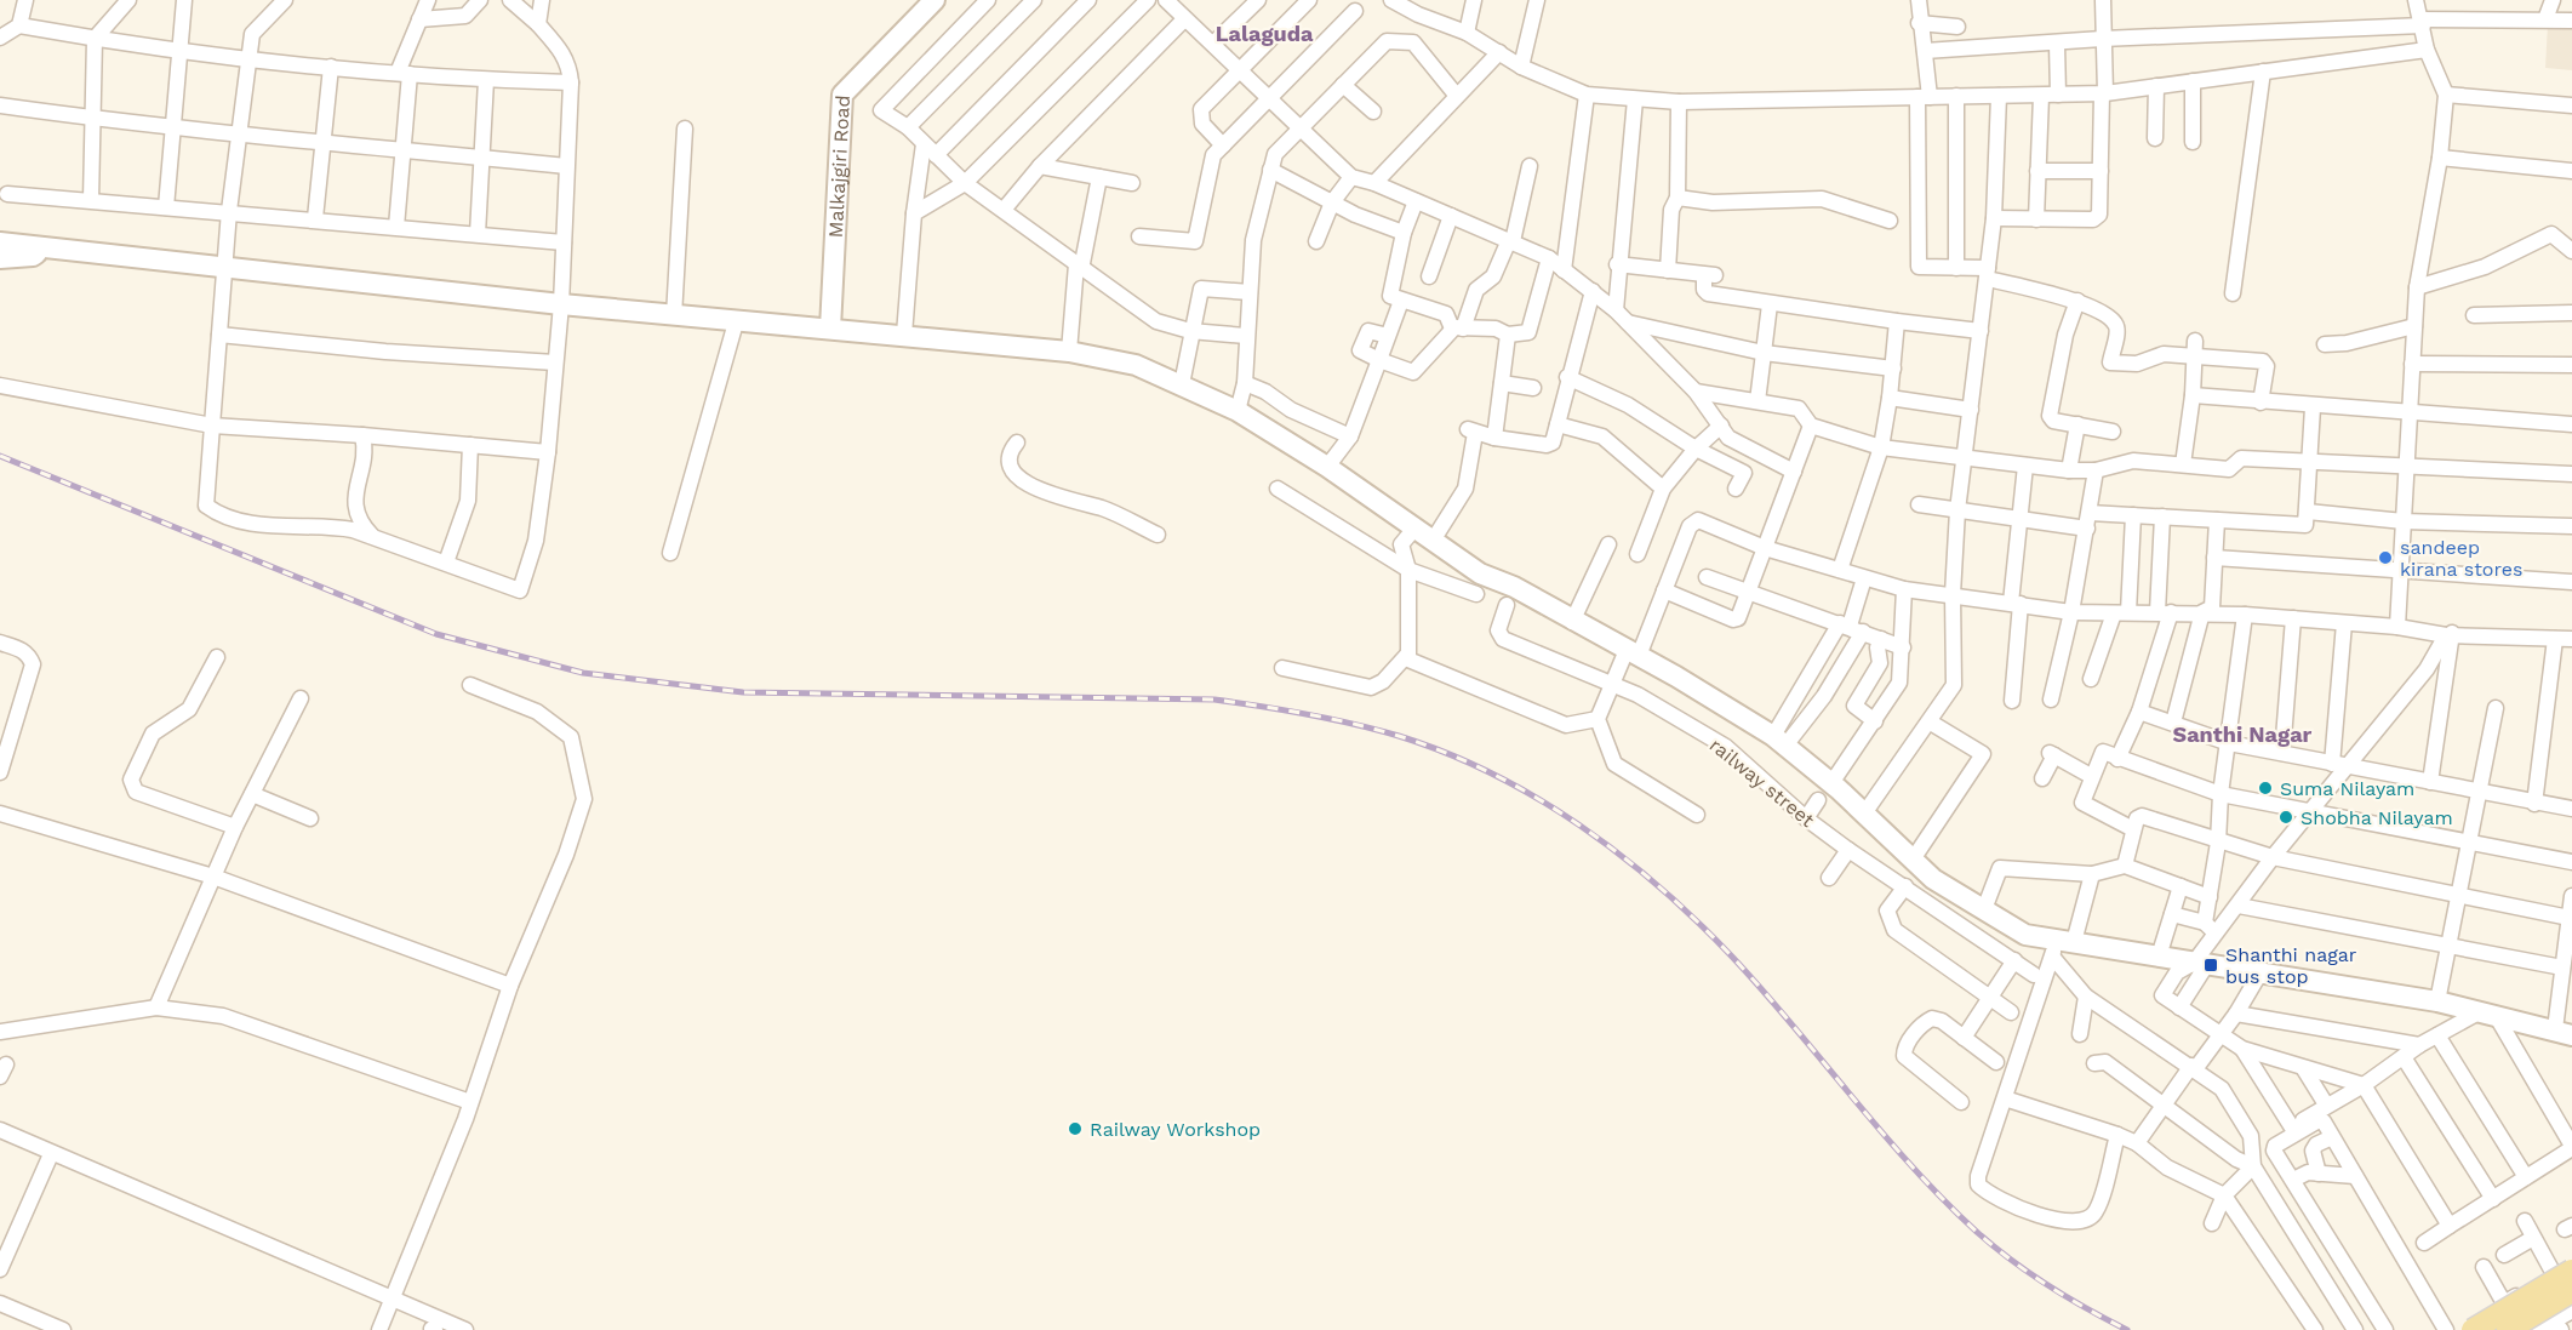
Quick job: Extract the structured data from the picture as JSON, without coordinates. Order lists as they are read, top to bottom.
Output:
{
  "streets": {
    "main road": ["Malkajgiri Road"],
    "street": ["railway street"]
  },
  "districts": ["Lalaguda", "Santhi Nagar"],
  "places": {
    "other": [
      "sandeep kirana stores",
      "Suma Nilayam",
      "Shobha Nilayam",
      "Railway Workshop"
    ],
    "transit": ["Shanthi nagar bus stop"]
  }
}
